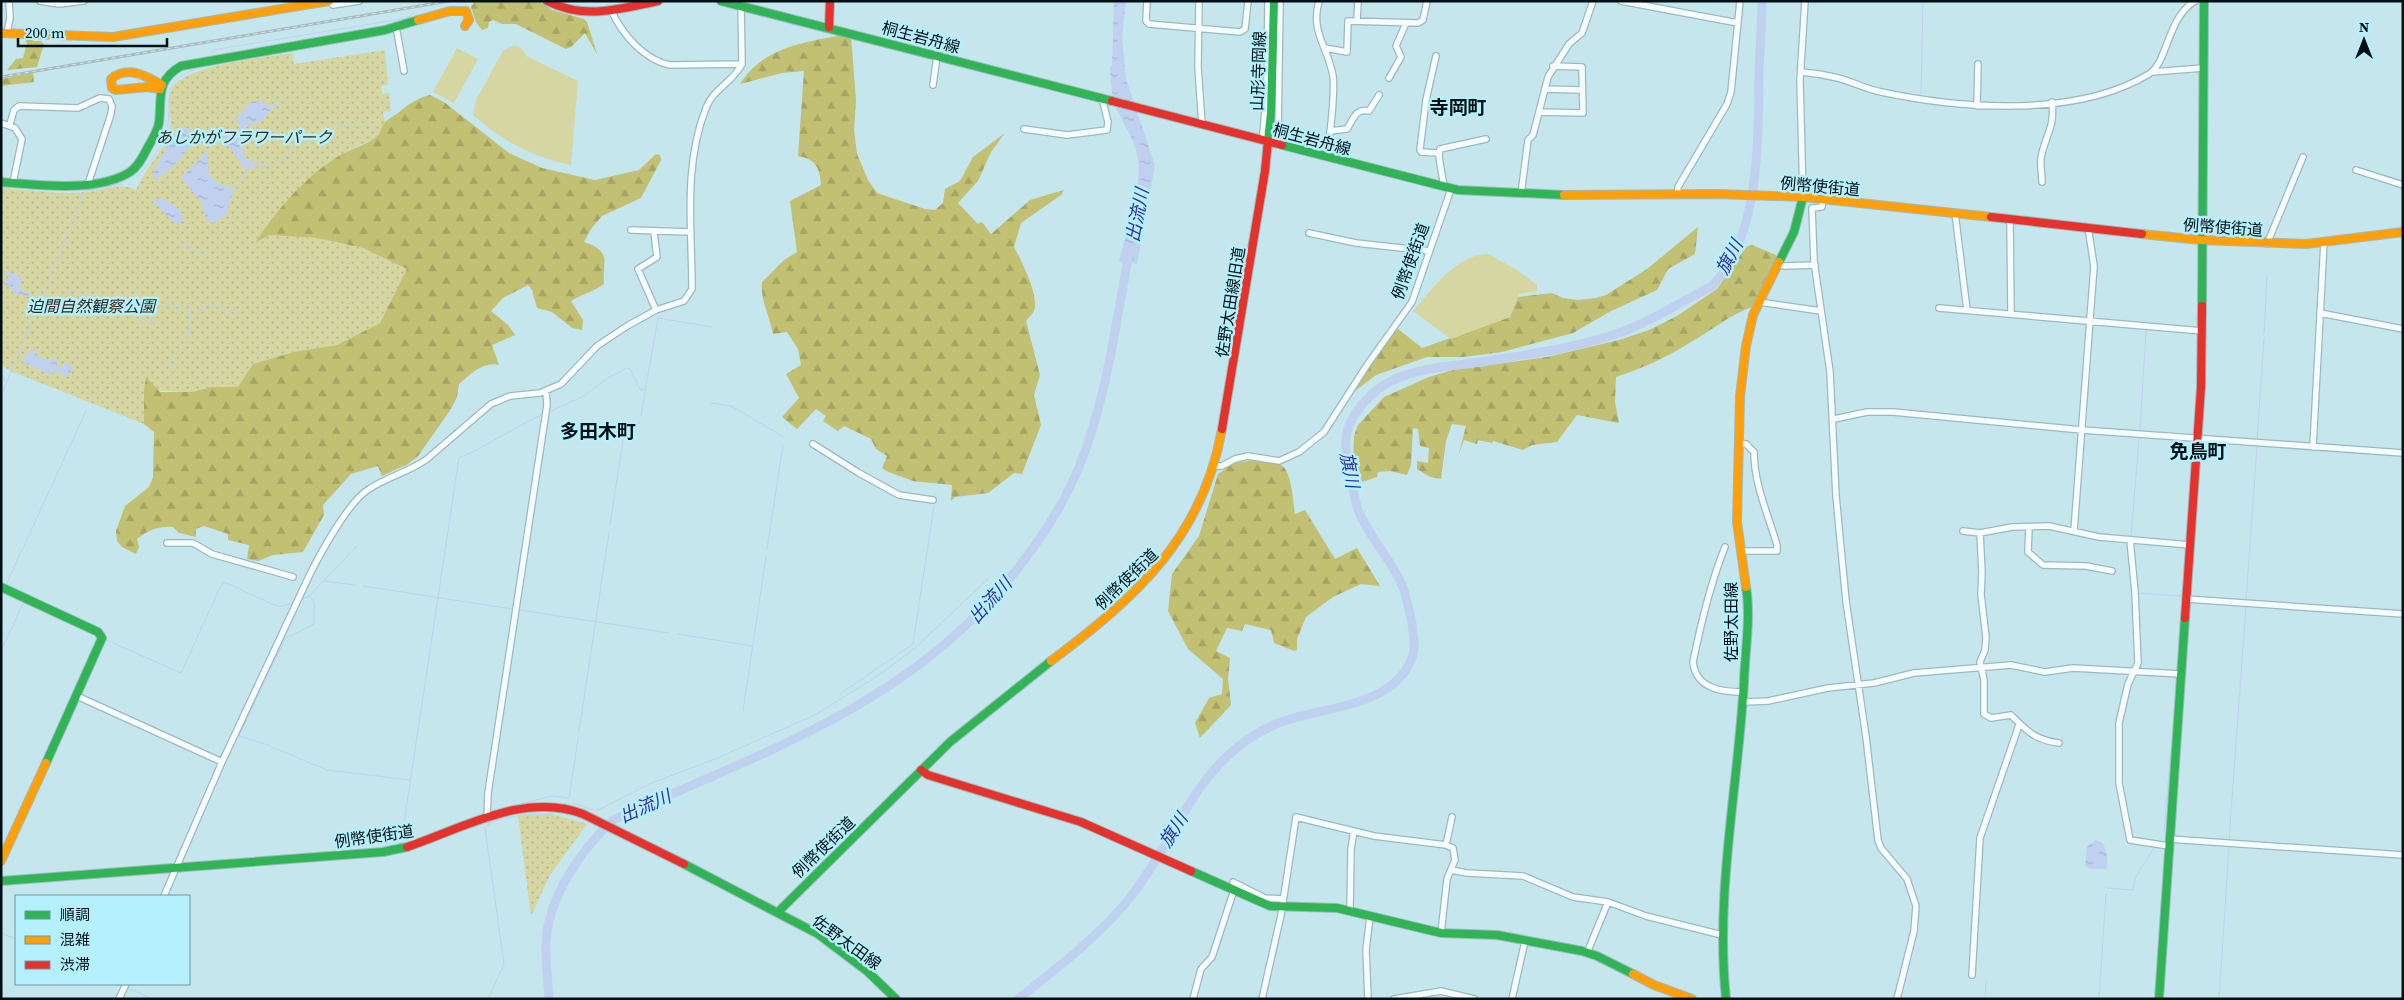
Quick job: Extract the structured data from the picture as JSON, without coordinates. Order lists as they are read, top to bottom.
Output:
{
  "streets": {
    "main road": [
      "桐生岩舟線",
      "山形寺岡線",
      "例幣使街道",
      "佐野太田線旧道",
      "佐野太田線"
    ]
  },
  "crossings": [
    ["桐生岩舟線", "山形寺岡線"],
    ["桐生岩舟線", "例幣使街道"],
    ["桐生岩舟線", "佐野太田線旧道"],
    ["山形寺岡線", "佐野太田線旧道"],
    ["例幣使街道", "佐野太田線旧道"],
    ["例幣使街道", "佐野太田線"]
  ],
  "districts": ["寺岡町", "多田木町", "免鳥町"],
  "water": ["出流川", "旗川"],
  "parks": ["あしかがフラワーパーク", "迫間自然観察公園"],
  "legend": ["順調", "混雑", "渋滞"],
  "scale_bar": "200 m",
  "north": "top"
}
